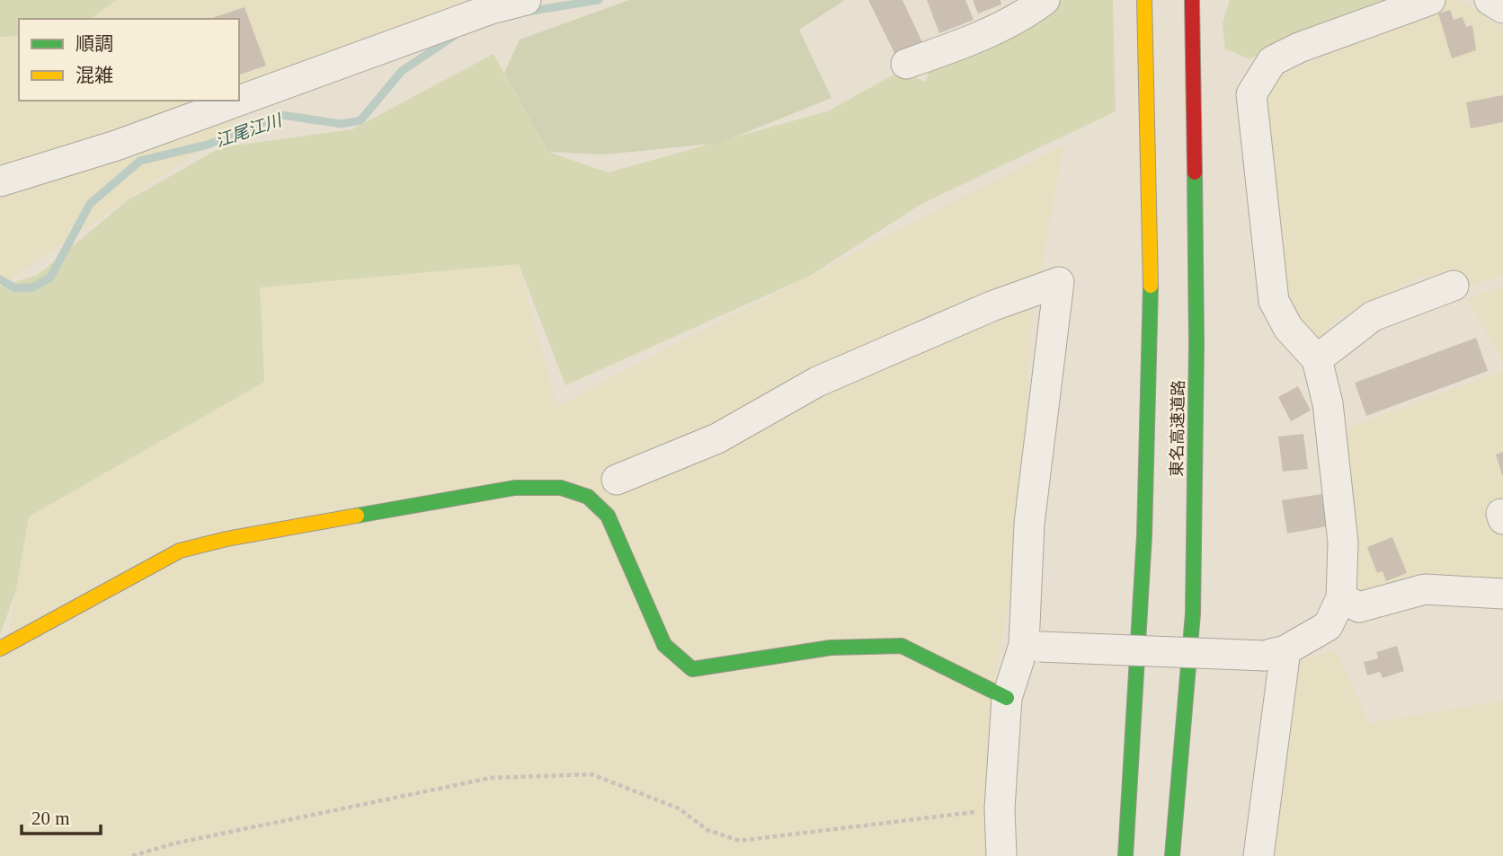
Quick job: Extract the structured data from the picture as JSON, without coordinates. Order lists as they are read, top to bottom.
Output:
{
  "streets": {
    "main road": ["東名高速道路"]
  },
  "water": ["江尾江川"],
  "legend": ["順調", "混雑"],
  "scale_bar": "20 m"
}
